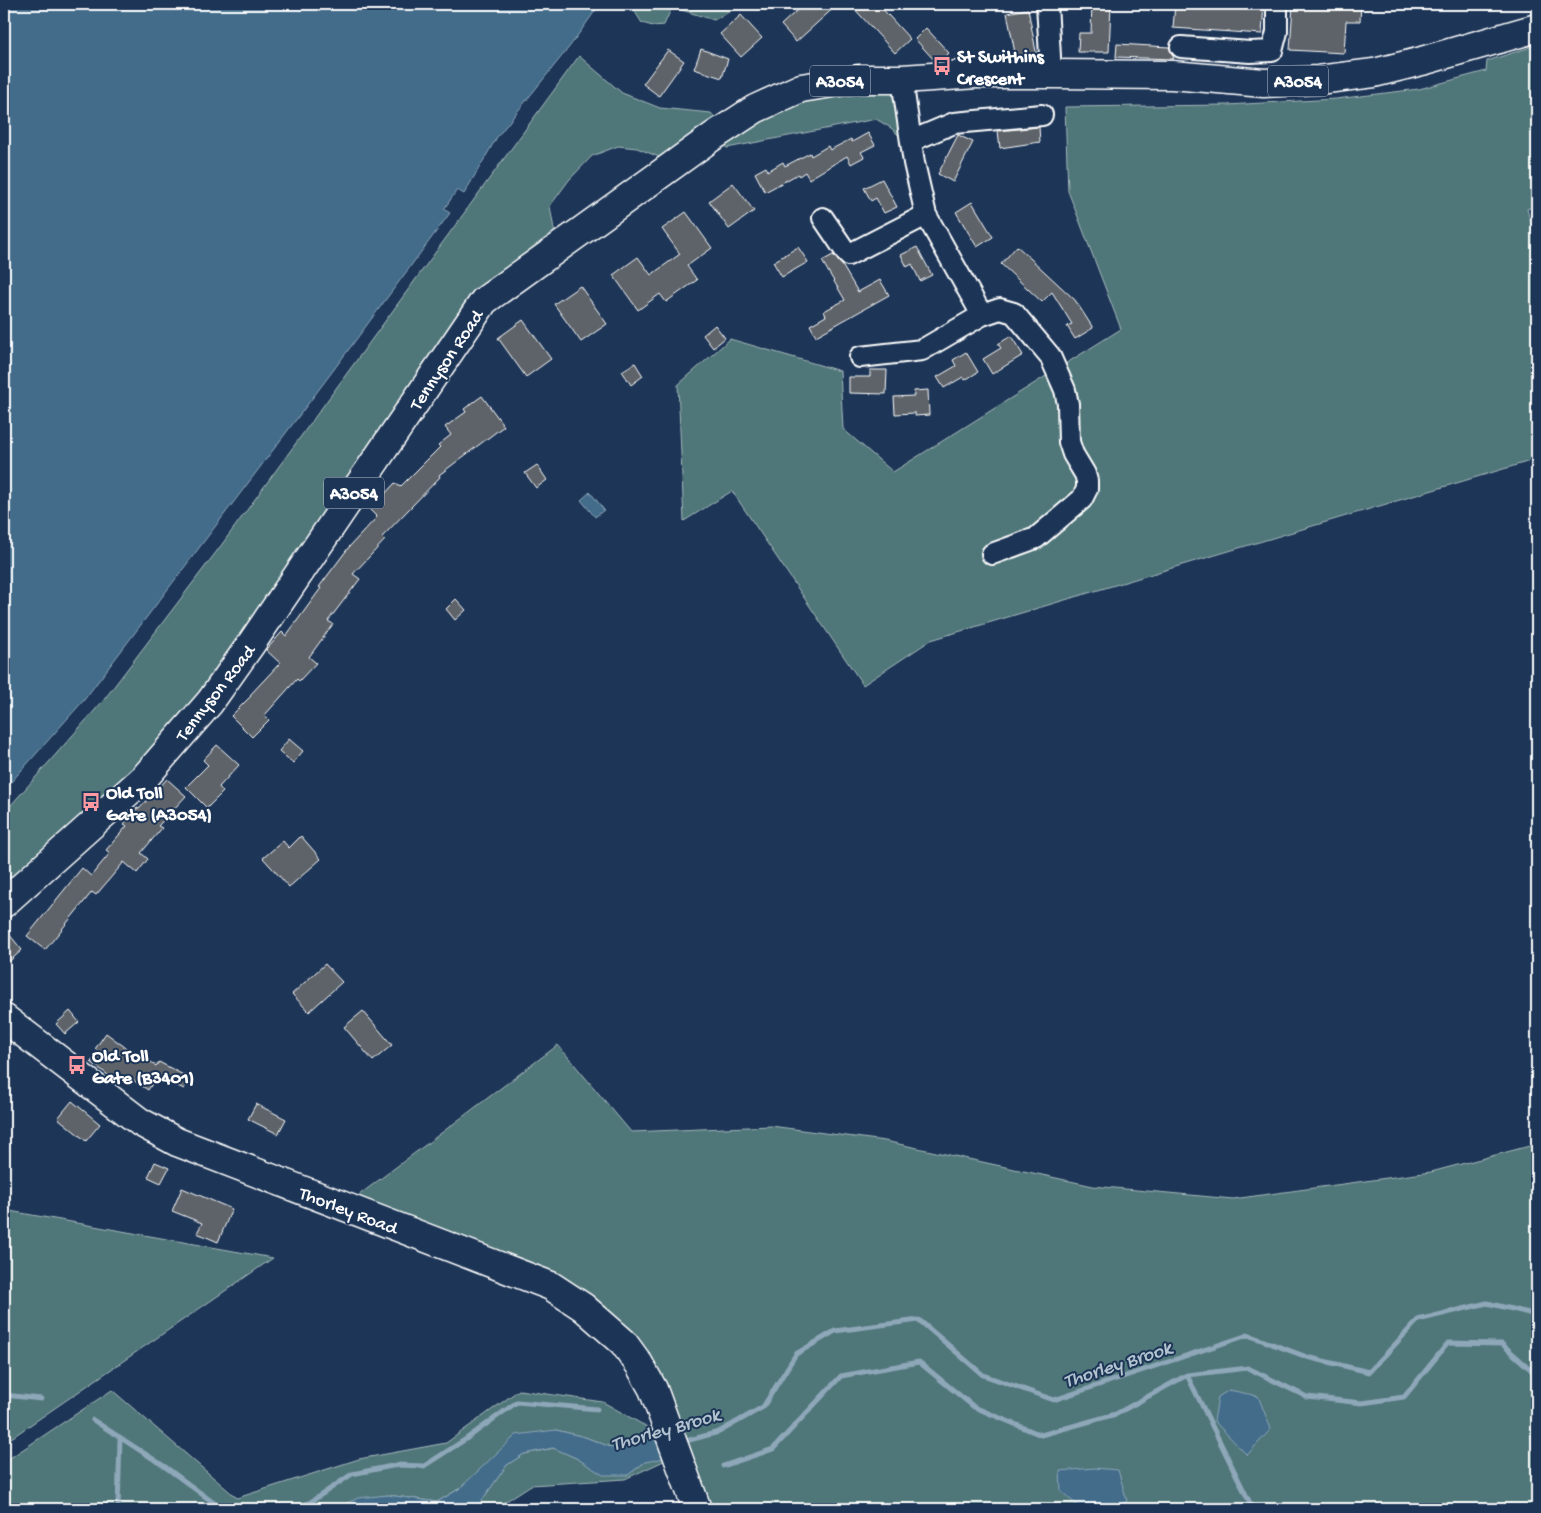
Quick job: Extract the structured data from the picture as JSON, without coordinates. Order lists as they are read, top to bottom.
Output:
{
  "streets": {
    "main road": ["A3054", "Tennyson Road", "Thorley Road"]
  },
  "crossings": [
    ["A3054", "Tennyson Road"]
  ],
  "water": ["Thorley Brook"],
  "places": {
    "bus stop": ["St Swithins Crescent", "Old Toll Gate (A3054)", "Old Toll Gate (B3401)"]
  }
}
